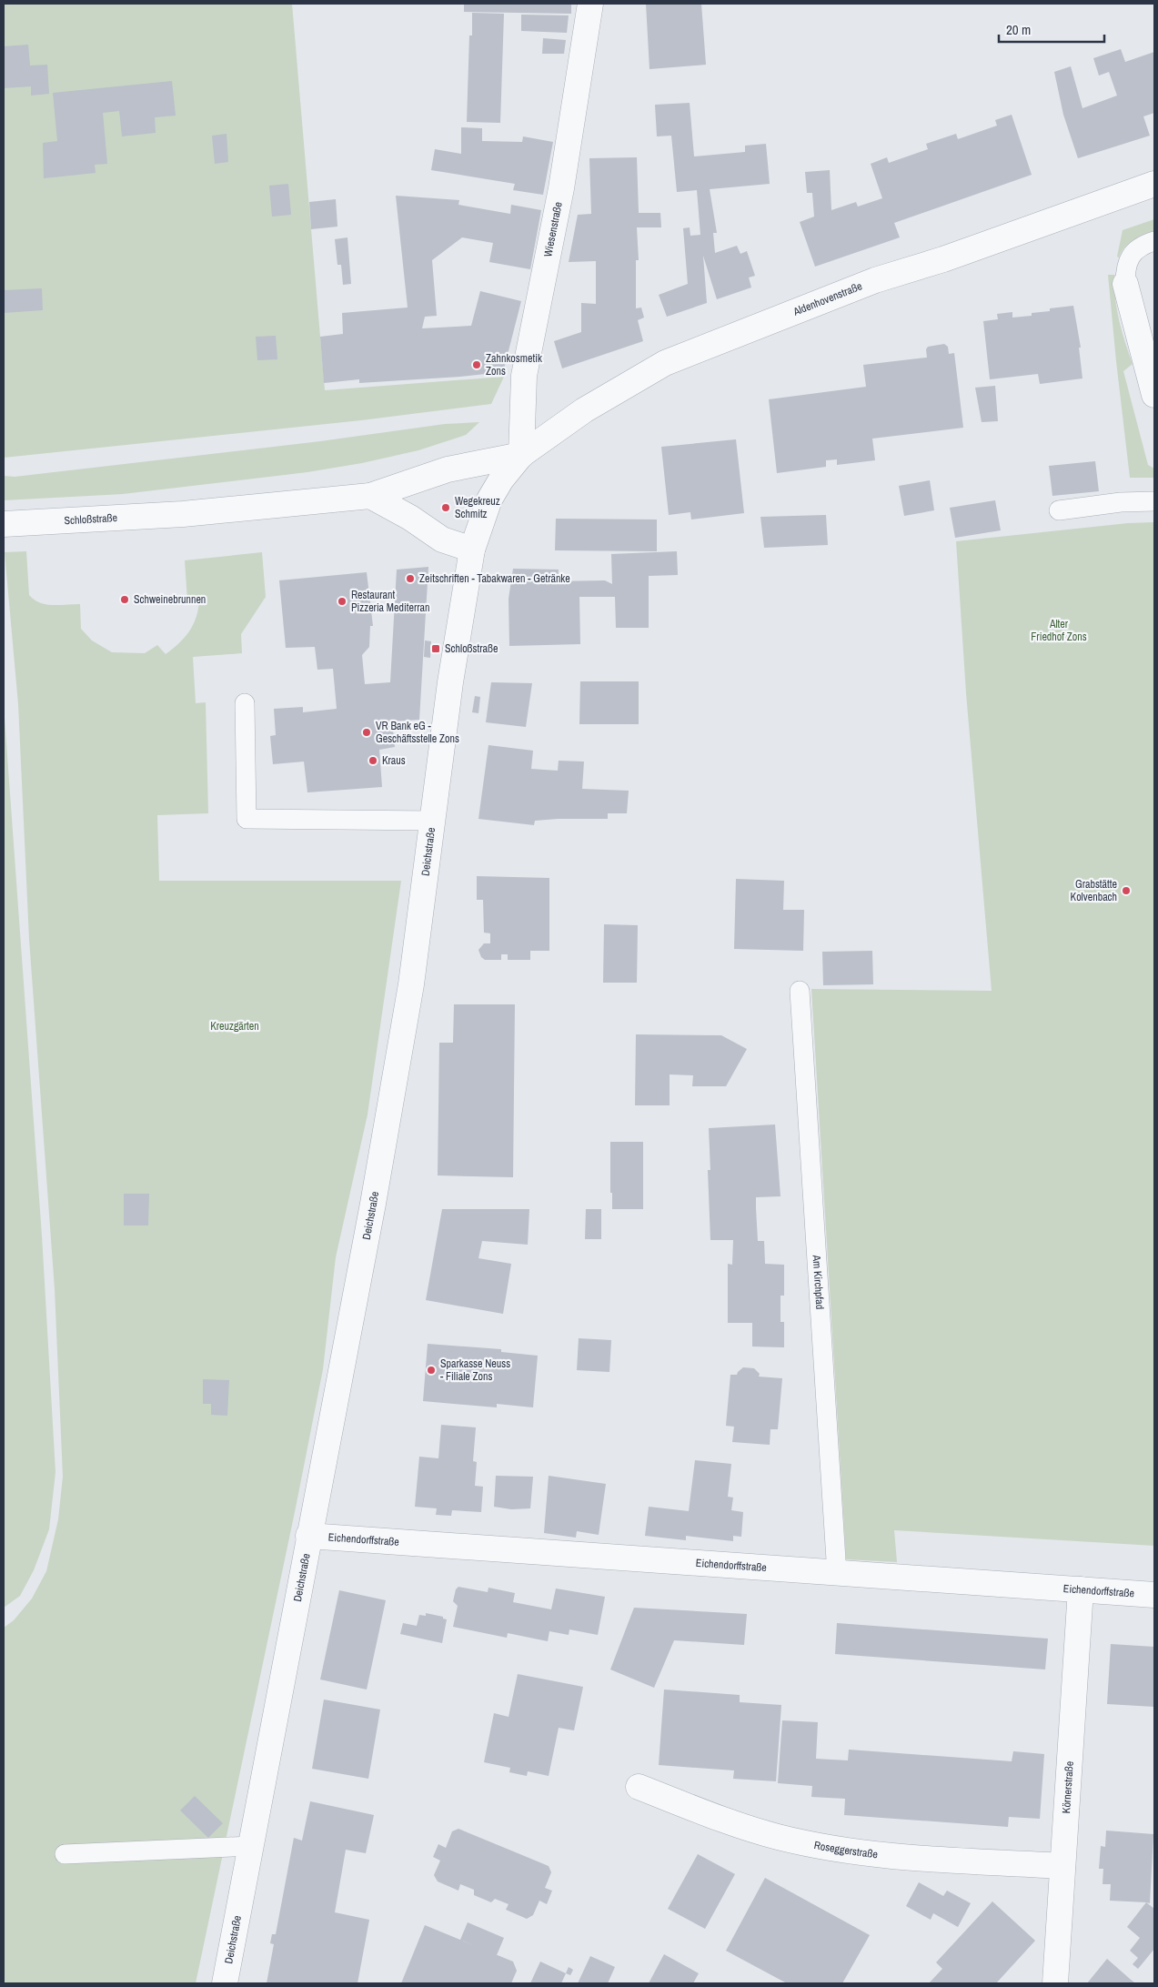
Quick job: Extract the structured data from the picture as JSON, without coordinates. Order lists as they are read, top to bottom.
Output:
{
  "streets": {
    "street": [
      "Wiesenstraße",
      "Aldenhovenstraße",
      "Schloßstraße",
      "Deichstraße",
      "Eichendorffstraße",
      "Körnerstraße",
      "Roseggerstraße"
    ],
    "lane": ["Am Kirchpfad"]
  },
  "crossings": [
    ["Wiesenstraße", "Aldenhovenstraße"],
    ["Wiesenstraße", "Schloßstraße"],
    ["Wiesenstraße", "Deichstraße"],
    ["Aldenhovenstraße", "Schloßstraße"],
    ["Aldenhovenstraße", "Deichstraße"],
    ["Schloßstraße", "Deichstraße"],
    ["Deichstraße", "Eichendorffstraße"],
    ["Am Kirchpfad", "Eichendorffstraße"],
    ["Eichendorffstraße", "Körnerstraße"],
    ["Körnerstraße", "Roseggerstraße"]
  ],
  "parks": ["Alter Friedhof Zons", "Kreuzgärten"],
  "places": {
    "other": [
      "Zahnkosmetik Zons",
      "Wegekreuz Schmitz",
      "Zeitschriften - Tabakwaren - Getränke",
      "Schweinebrunnen",
      "Restaurant Pizzeria Mediterran",
      "VR Bank eG - Geschäftsstelle Zons",
      "Kraus",
      "Grabstätte Kolvenbach",
      "Sparkasse Neuss - Filiale Zons"
    ],
    "transit": ["Schloßstraße"]
  },
  "scale_bar": "20 m"
}
